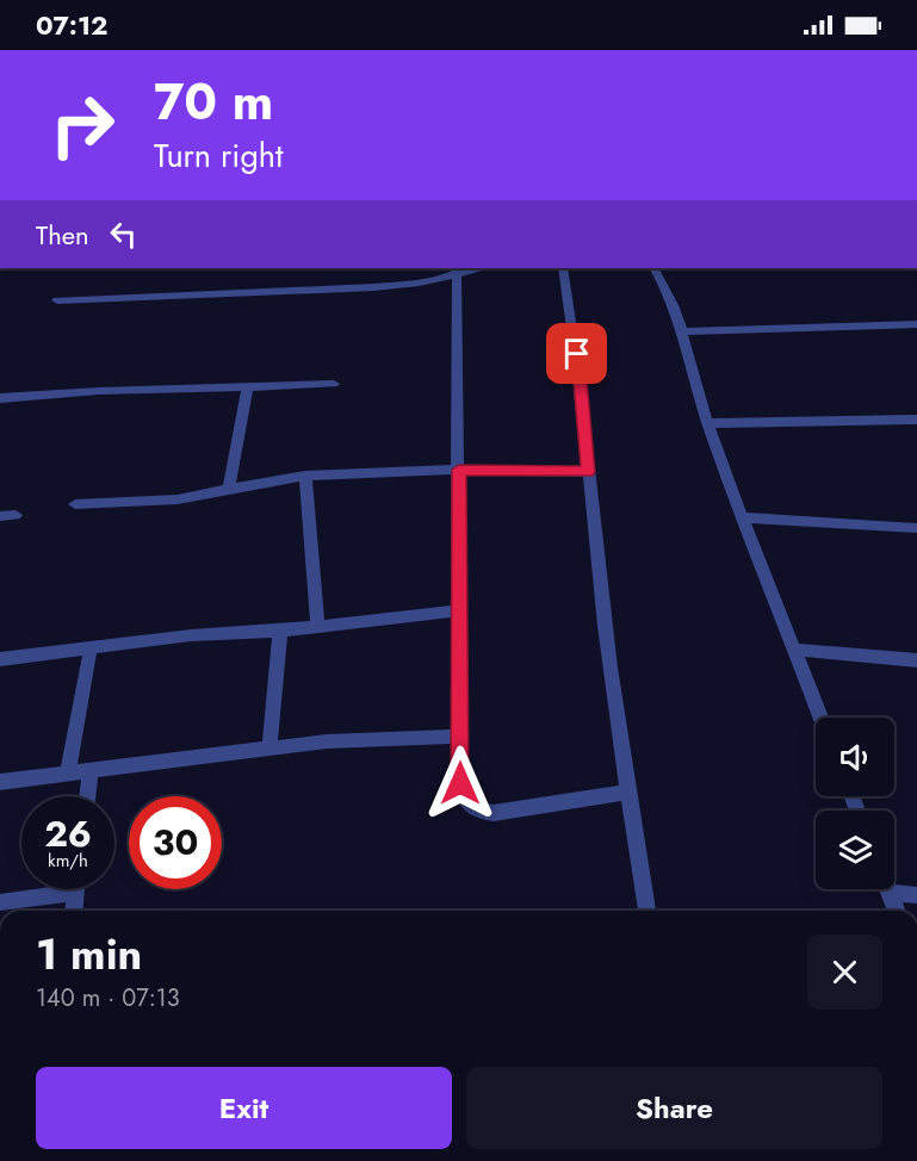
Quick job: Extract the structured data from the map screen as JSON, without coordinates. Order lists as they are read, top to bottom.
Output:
{
  "page": {
    "status": "07:12",
    "turn": ["70 m", "Turn right"],
    "then": "Then",
    "speed": "26 km/h",
    "limit": "30",
    "heading": ["1 min", "140 m · 07:13"],
    "buttons": ["Exit", "Share"]
  }
}
